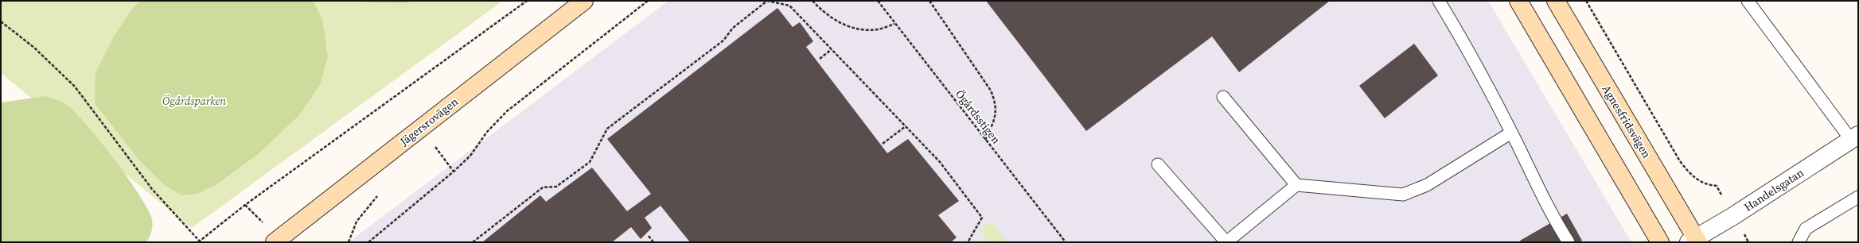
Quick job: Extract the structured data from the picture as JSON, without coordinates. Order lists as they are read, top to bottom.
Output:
{
  "streets": {
    "main road": ["Jägersrovägen", "Agnesfridsvägen"],
    "street": ["Handelsgatan"],
    "path": ["Ögårdsstigen"]
  },
  "crossings": [
    ["Agnesfridsvägen", "Handelsgatan"]
  ],
  "parks": ["Ögårdsparken"]
}
